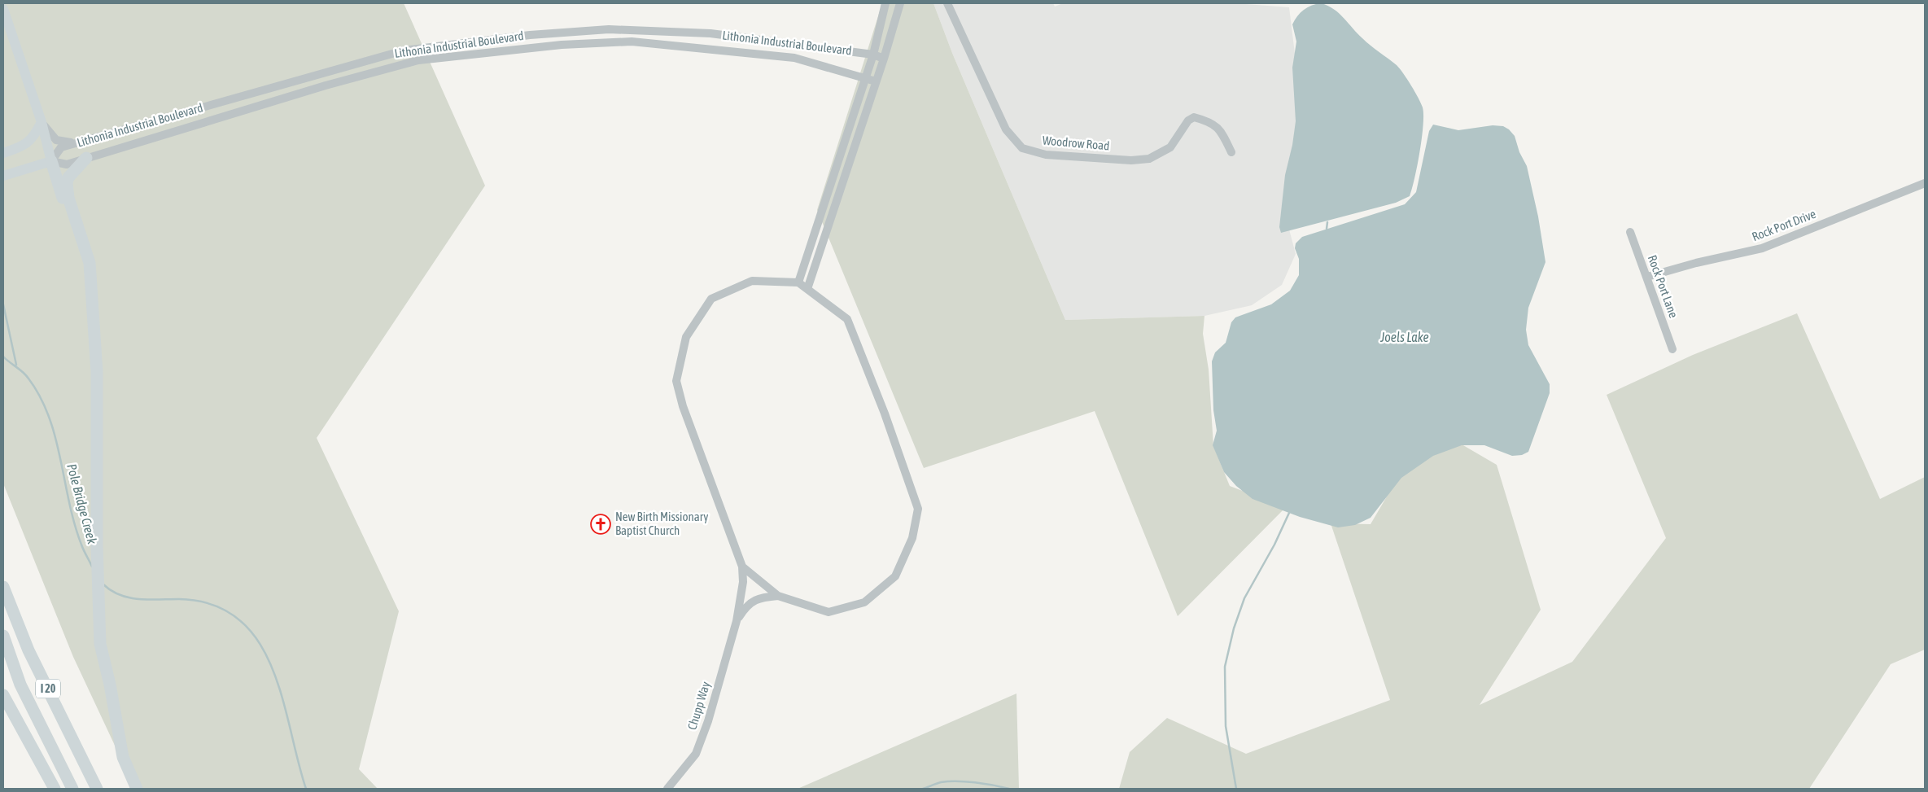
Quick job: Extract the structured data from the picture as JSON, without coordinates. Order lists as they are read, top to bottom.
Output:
{
  "streets": {
    "highway": ["I 20"],
    "main road": ["Lithonia Industrial Boulevard"],
    "street": [
      "Woodrow Road",
      "Rock Port Drive",
      "Rock Port Lane",
      "Chupp Way"
    ]
  },
  "crossings": [
    ["Rock Port Drive", "Rock Port Lane"]
  ],
  "water": ["Joels Lake", "Pole Bridge Creek"],
  "places": {
    "church": ["New Birth Missionary Baptist Church"]
  }
}
